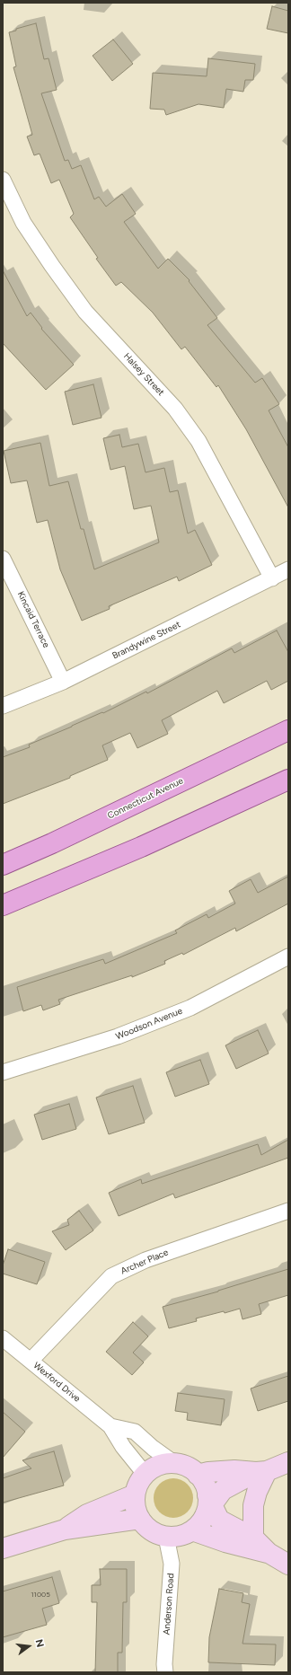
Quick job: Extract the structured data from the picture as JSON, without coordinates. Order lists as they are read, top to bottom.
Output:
{
  "streets": {
    "main road": ["Connecticut Avenue"],
    "street": [
      "Halsey Street",
      "Kincaid Terrace",
      "Brandywine Street",
      "Woodson Avenue",
      "Archer Place",
      "Wexford Drive",
      "Anderson Road"
    ]
  },
  "crossings": [
    ["Halsey Street", "Brandywine Street"],
    ["Kincaid Terrace", "Brandywine Street"],
    ["Archer Place", "Wexford Drive"],
    ["Wexford Drive", "Anderson Road"]
  ],
  "house_numbers": ["11005"],
  "north": "right"
}
